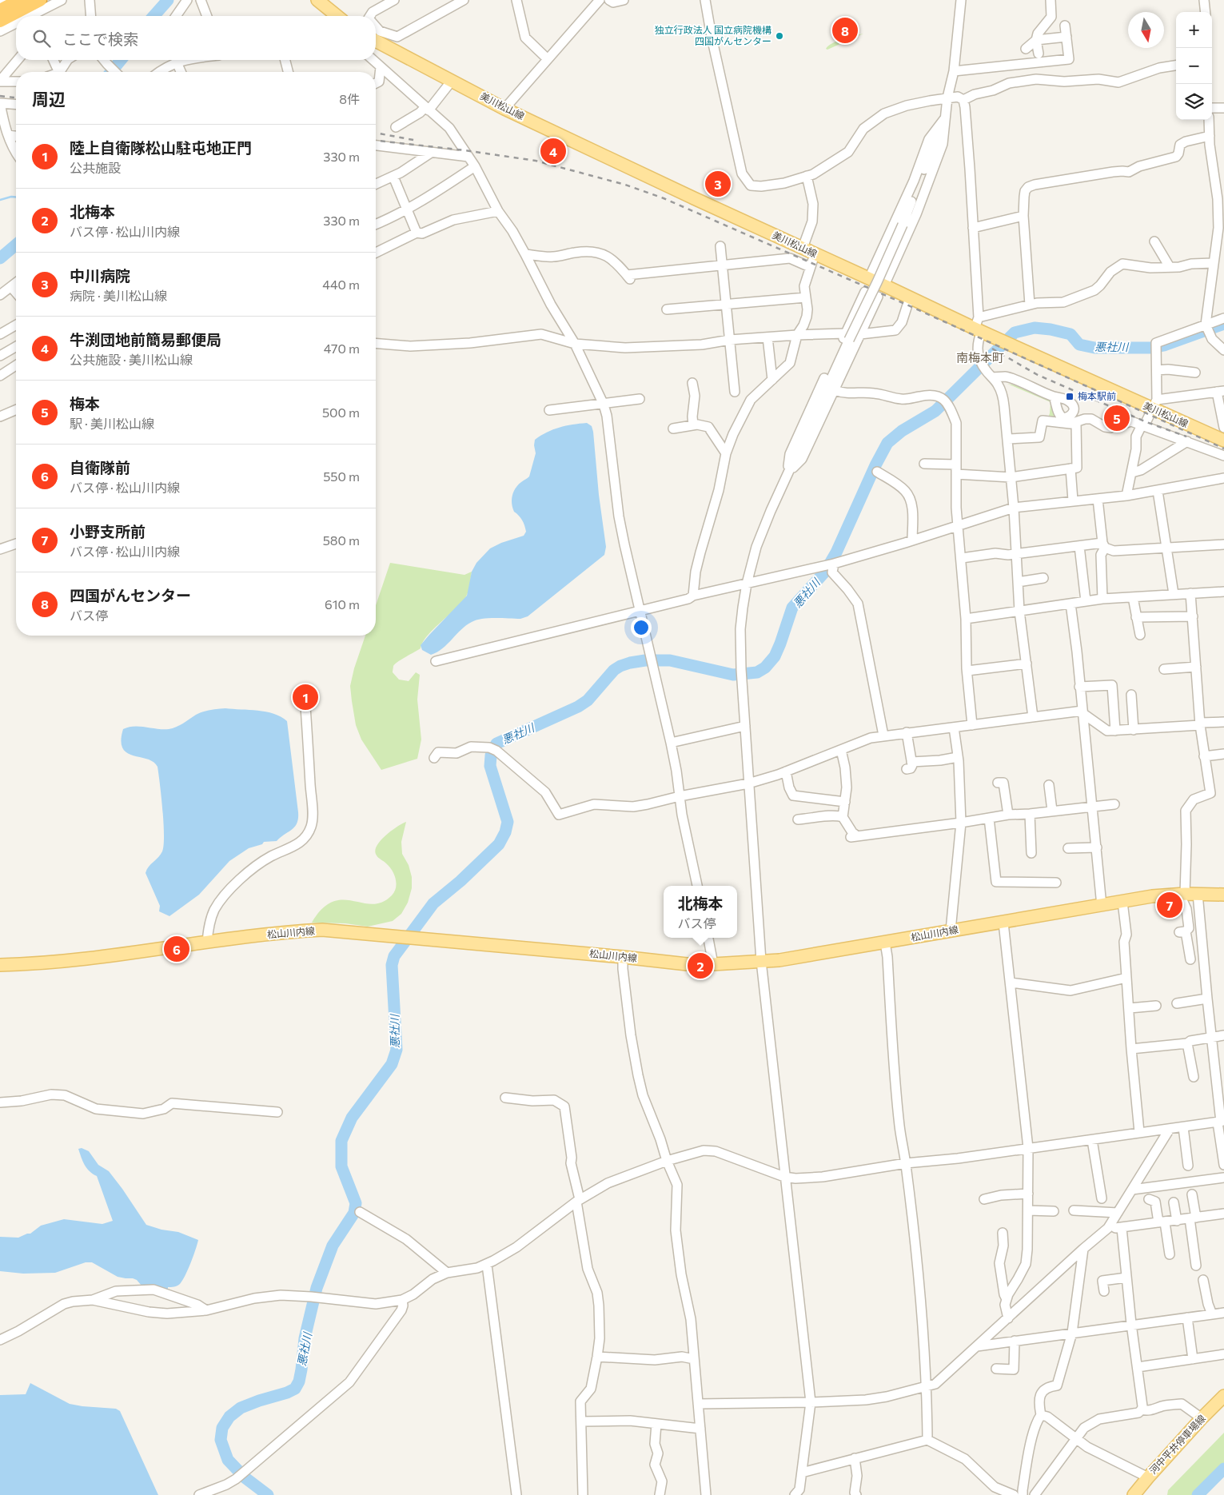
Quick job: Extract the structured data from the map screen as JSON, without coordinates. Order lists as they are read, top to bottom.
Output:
{
  "streets": {
    "main road": ["美川松山線", "松山川内線", "河中平井停車場線"]
  },
  "districts": ["南梅本町"],
  "water": ["悪社川"],
  "places": {
    "other": ["独立行政法人 国立病院機構 四国がんセンター"],
    "transit": ["梅本駅前"]
  },
  "north": "bottom",
  "page": {
    "map_buttons": ["+", "−"],
    "pins": [
      "8",
      "4",
      "3",
      "5",
      "1",
      "7",
      "6",
      "2"
    ],
    "search": "ここで検索",
    "heading": ["周辺", "8件"],
    "list": [
      {
        "mark": "1",
        "name": "陸上自衛隊松山駐屯地正門",
        "note": "公共施設",
        "value": "330 m"
      },
      {
        "mark": "2",
        "name": "北梅本",
        "note": "バス停 · 松山川内線",
        "value": "330 m"
      },
      {
        "mark": "3",
        "name": "中川病院",
        "note": "病院 · 美川松山線",
        "value": "440 m"
      },
      {
        "mark": "4",
        "name": "牛渕団地前簡易郵便局",
        "note": "公共施設 · 美川松山線",
        "value": "470 m"
      },
      {
        "mark": "5",
        "name": "梅本",
        "note": "駅 · 美川松山線",
        "value": "500 m"
      },
      {
        "mark": "6",
        "name": "自衛隊前",
        "note": "バス停 · 松山川内線",
        "value": "550 m"
      },
      {
        "mark": "7",
        "name": "小野支所前",
        "note": "バス停 · 松山川内線",
        "value": "580 m"
      },
      {
        "mark": "8",
        "name": "四国がんセンター",
        "note": "バス停",
        "value": "610 m"
      }
    ],
    "popup": ["北梅本", "バス停"]
  }
}
